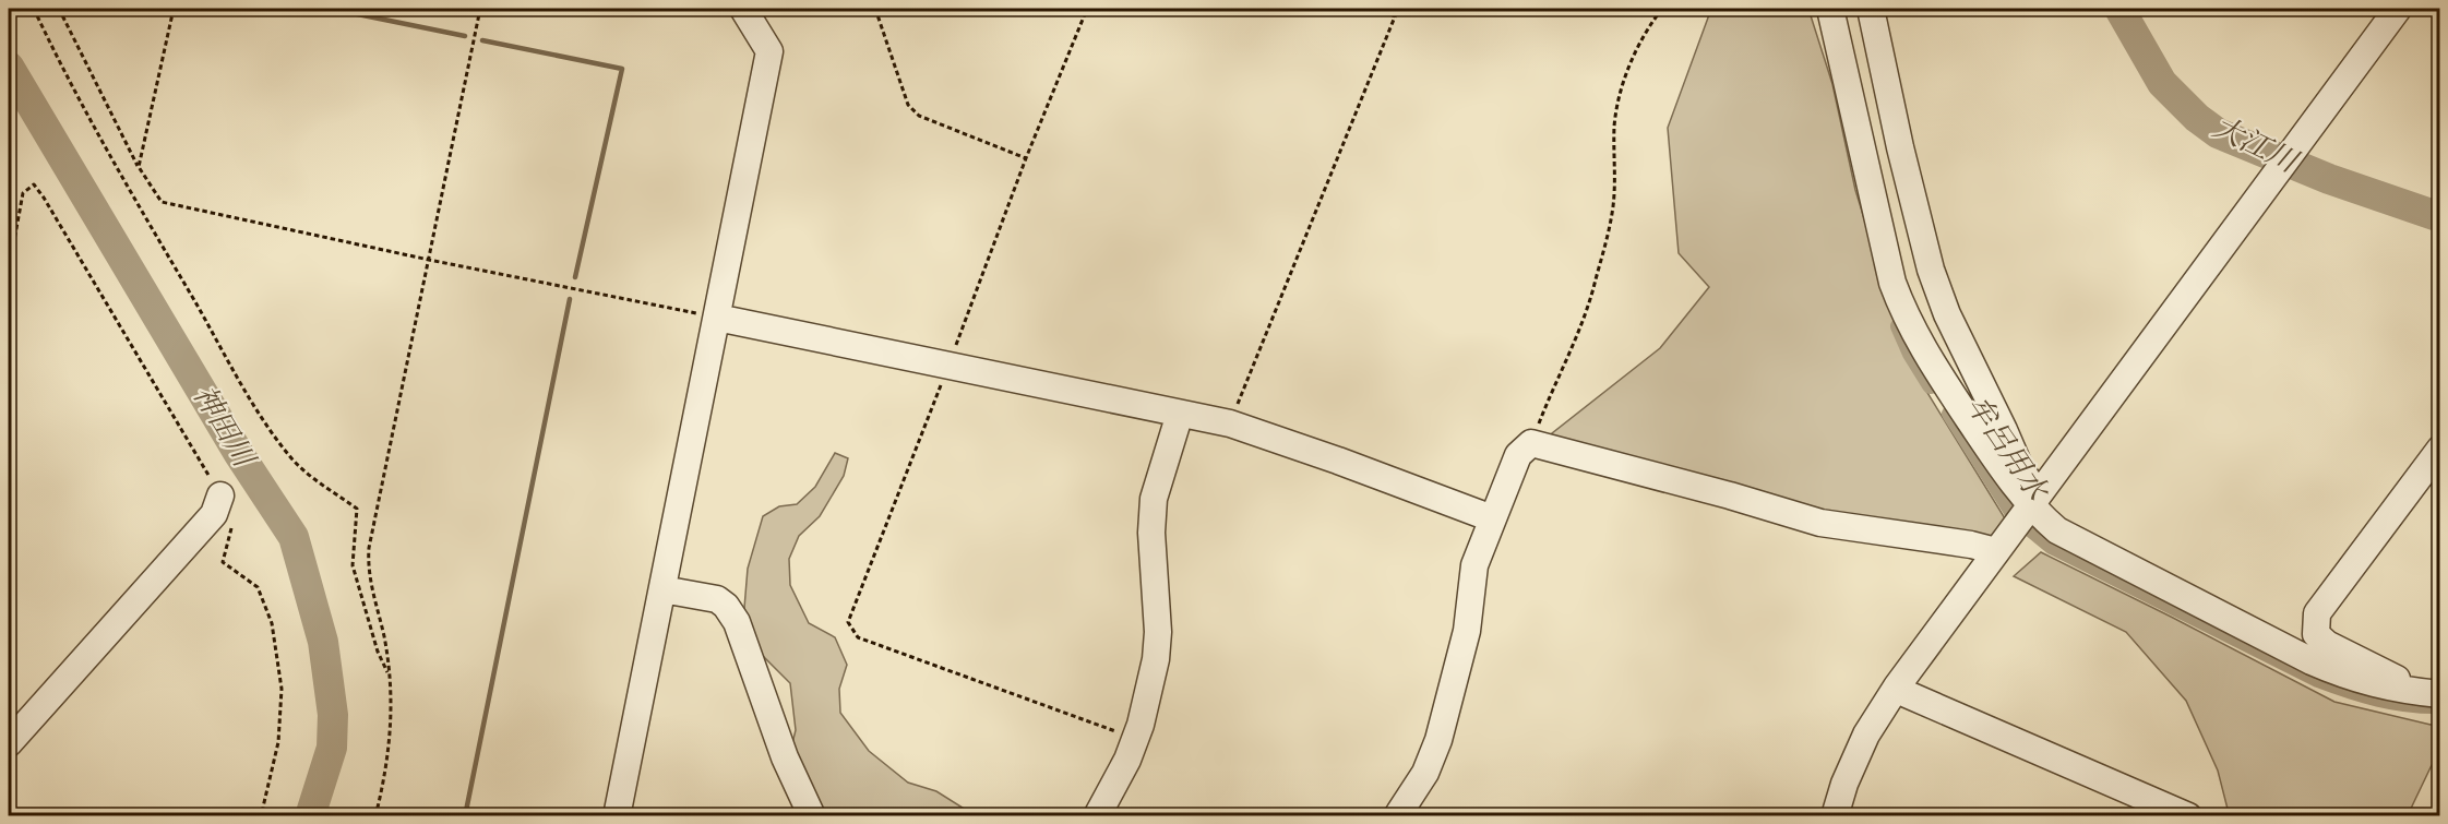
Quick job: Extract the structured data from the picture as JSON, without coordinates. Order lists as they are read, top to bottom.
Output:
{
  "water": ["大江川", "神田川", "牟呂用水"]
}
